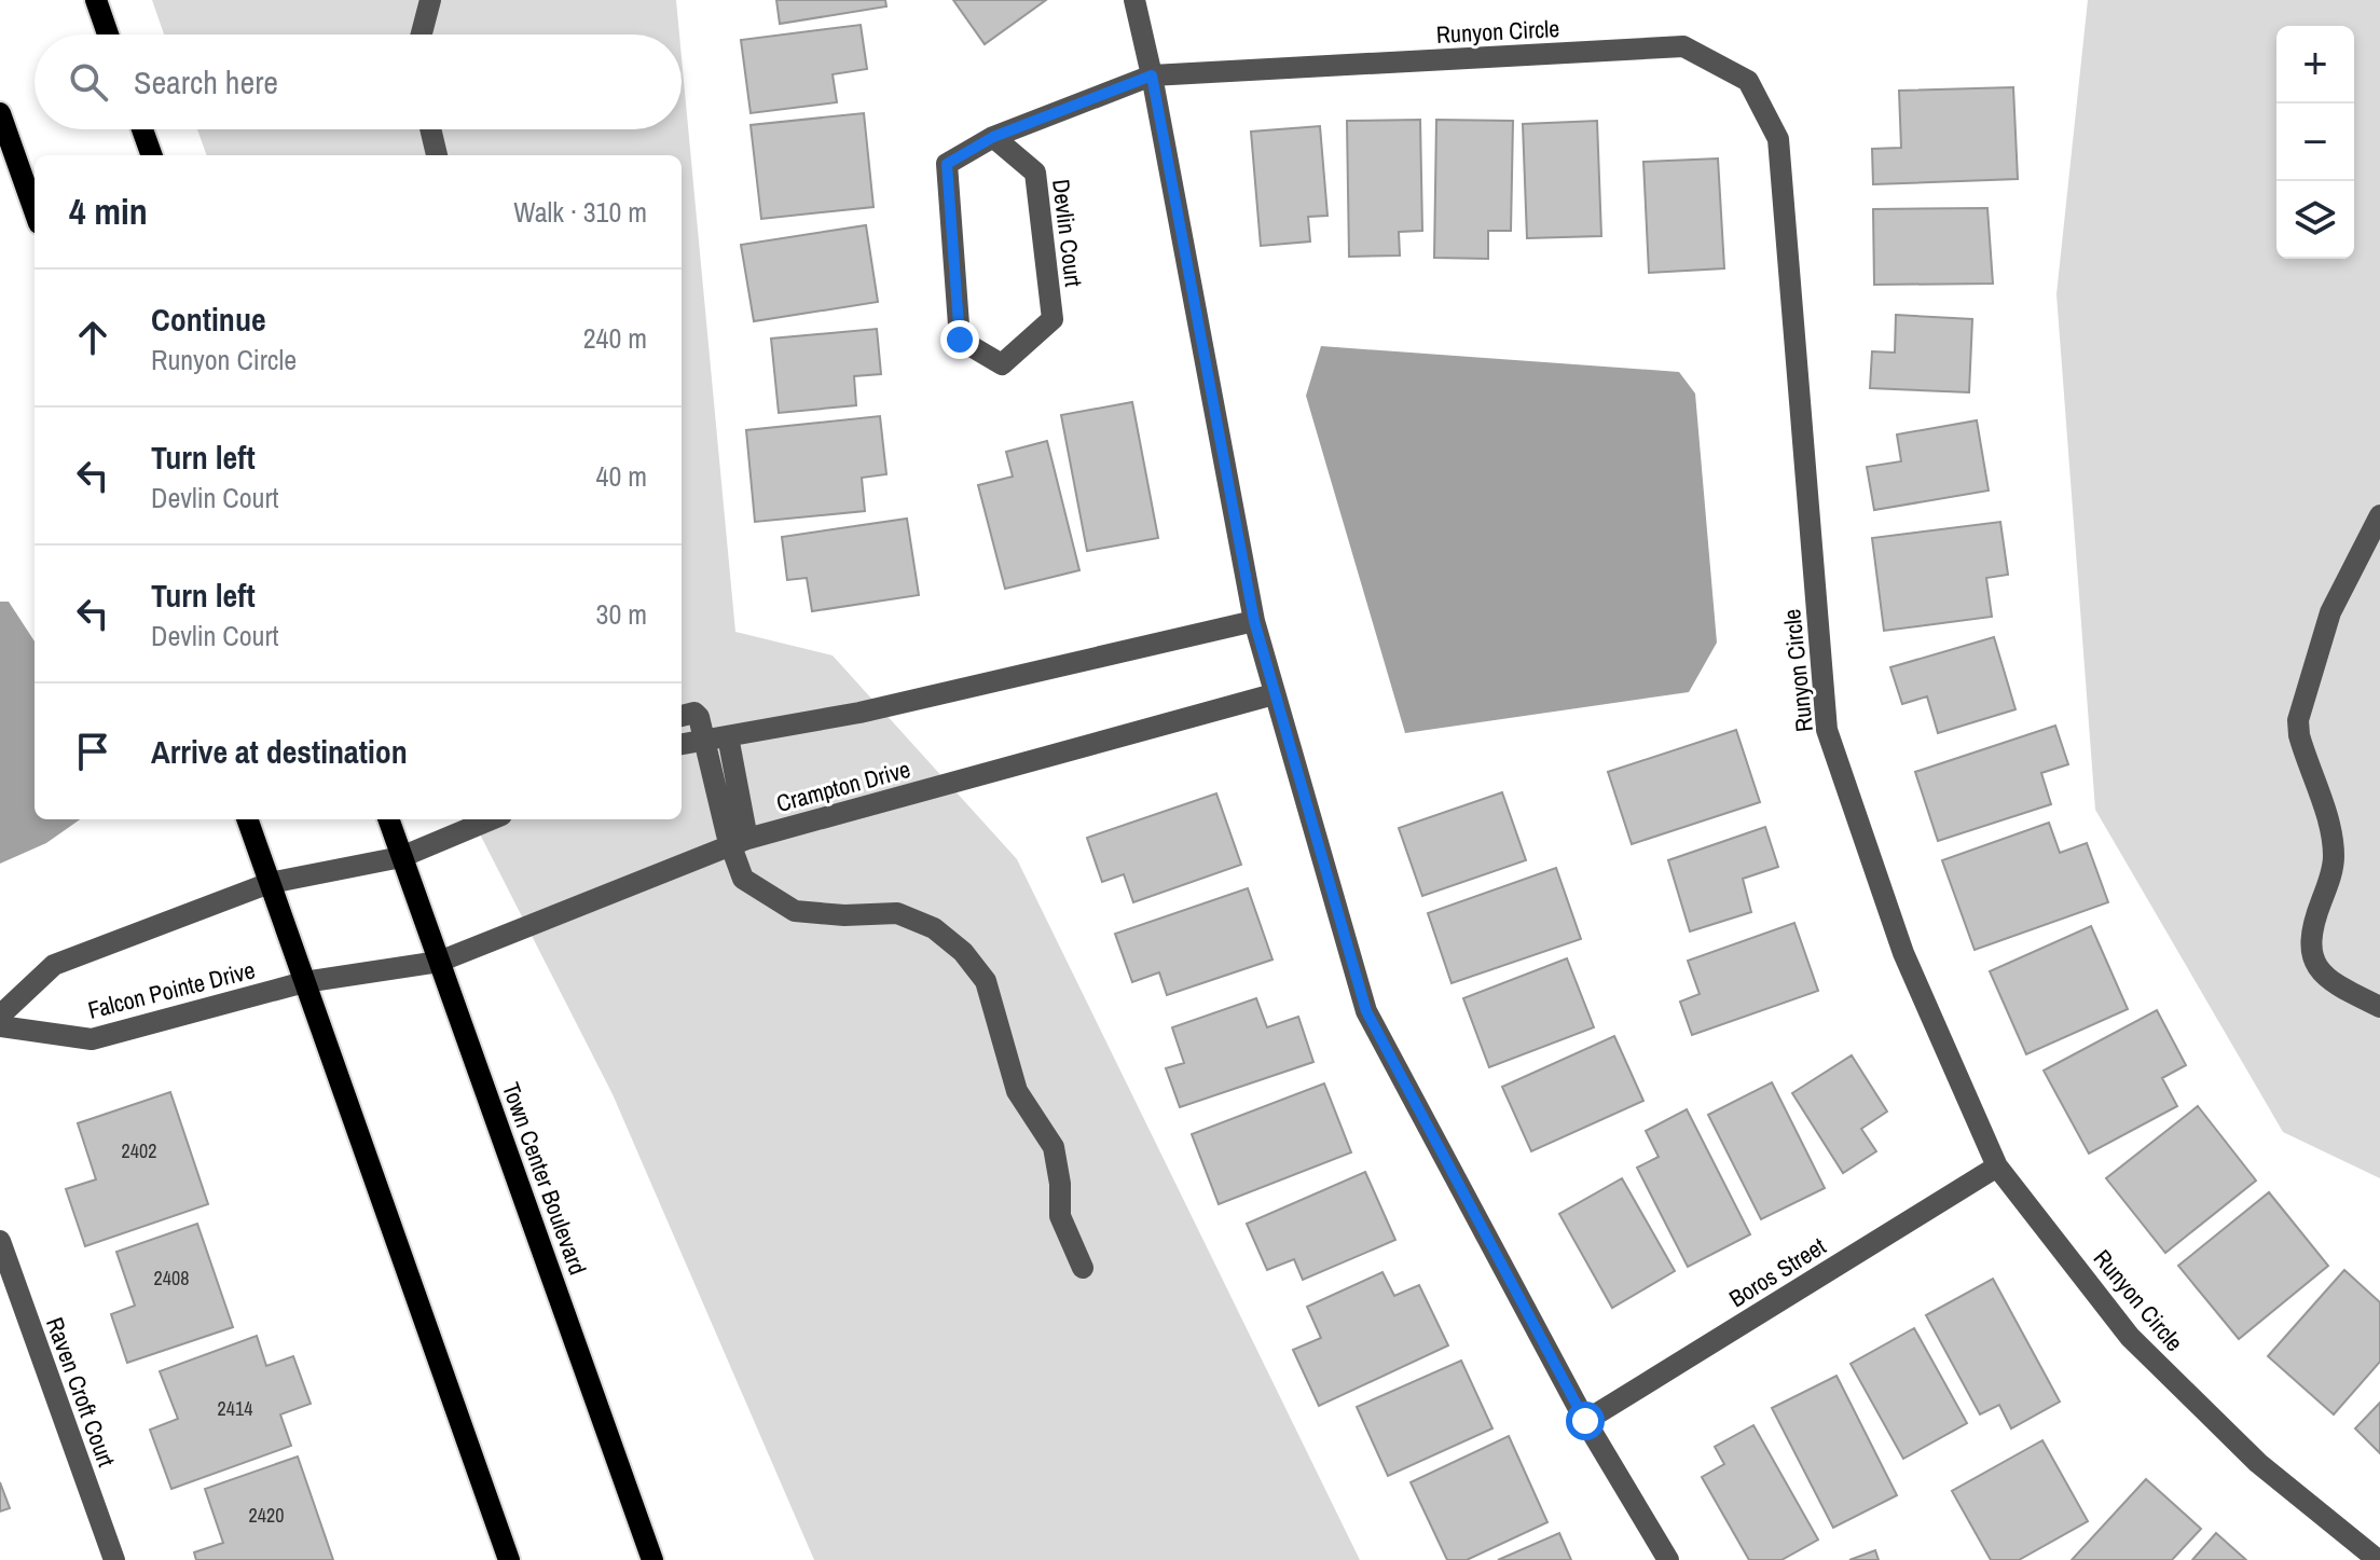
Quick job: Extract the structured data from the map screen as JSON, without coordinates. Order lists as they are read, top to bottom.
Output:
{
  "streets": {
    "main road": ["Town Center Boulevard"],
    "street": [
      "Runyon Circle",
      "Devlin Court",
      "Crampton Drive",
      "Falcon Pointe Drive",
      "Boros Street",
      "Raven Croft Court"
    ]
  },
  "crossings": [
    ["Runyon Circle", "Devlin Court"],
    ["Runyon Circle", "Boros Street"],
    ["Crampton Drive", "Falcon Pointe Drive"],
    ["Crampton Drive", "Town Center Boulevard"],
    ["Falcon Pointe Drive", "Town Center Boulevard"]
  ],
  "house_numbers": [
    "2402",
    "2408",
    "2414",
    "2420"
  ],
  "page": {
    "map_buttons": ["+", "−"],
    "search": "Search here",
    "heading": ["4 min", "Walk · 310 m"],
    "list": [
      ["Continue", "Runyon Circle", "240 m"],
      ["Turn left", "Devlin Court", "40 m"],
      ["Turn left", "Devlin Court", "30 m"],
      "Arrive at destination"
    ]
  }
}
